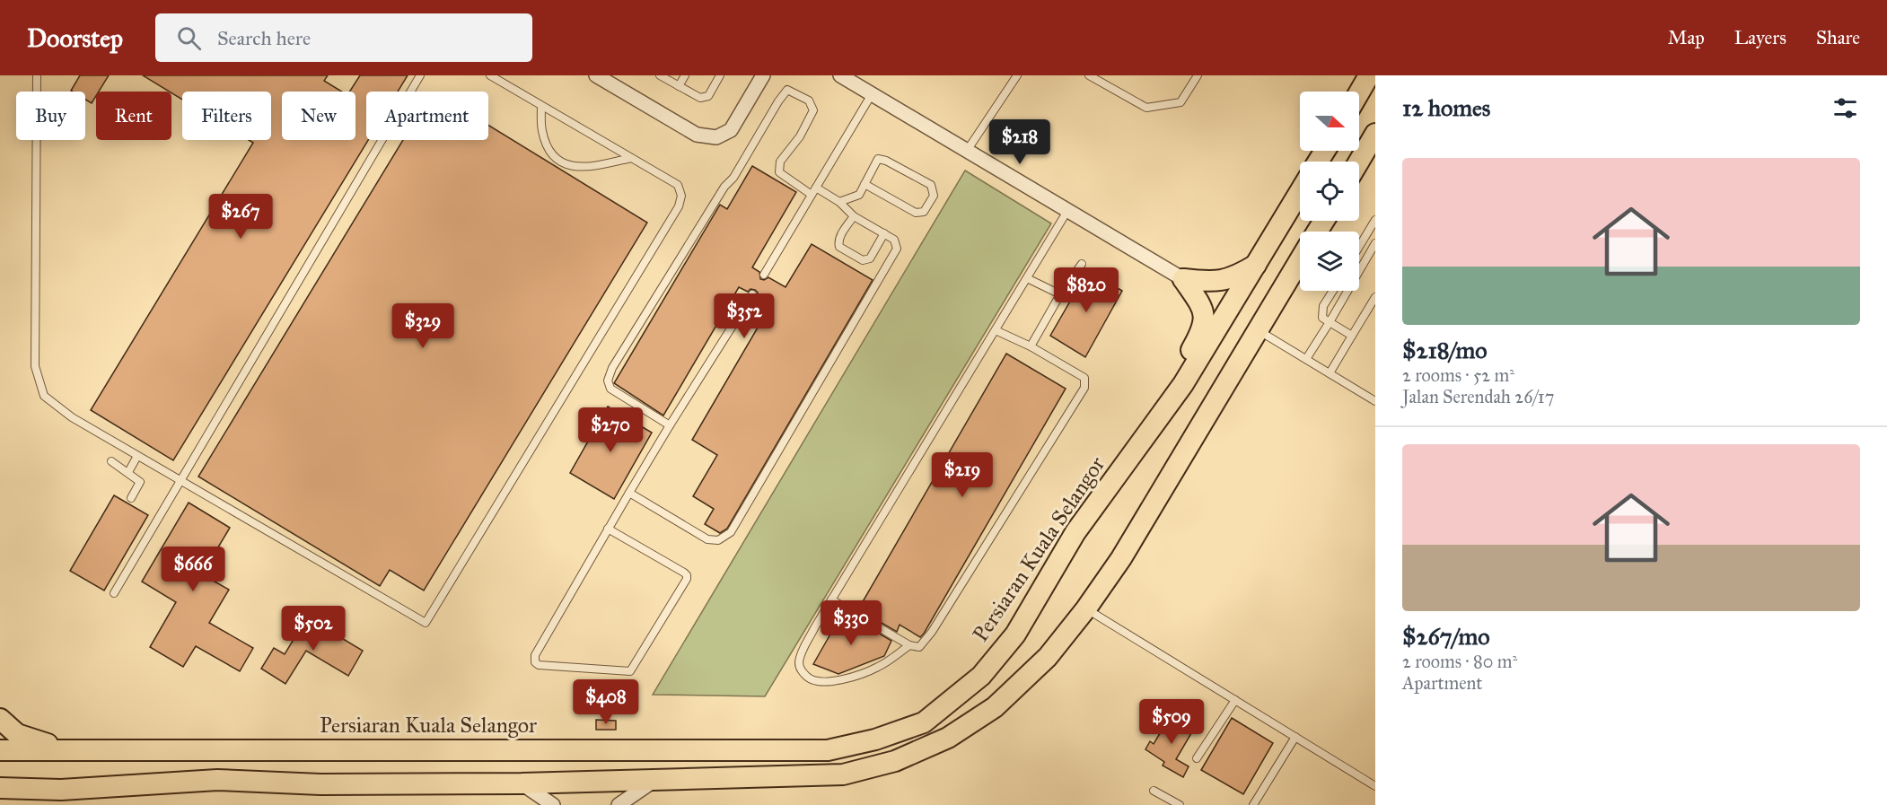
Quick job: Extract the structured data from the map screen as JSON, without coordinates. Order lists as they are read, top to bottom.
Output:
{
  "streets": {
    "main road": ["Persiaran Kuala Selangor"]
  },
  "north": "right",
  "page": {
    "header": "Doorstep",
    "search": "Search here",
    "nav": ["Map", "Layers", "Share"],
    "heading": "12 homes",
    "chip": [
      "Buy",
      "Rent",
      "Filters",
      "New",
      "Apartment"
    ],
    "price": [
      "$218",
      "$267",
      "$820",
      "$352",
      "$329",
      "$270",
      "$219",
      "$666",
      "$330",
      "$502",
      "$408",
      "$509"
    ],
    "list": [
      {
        "name": "$218/mo",
        "note": "2 rooms · 52 m² · Jalan Serendah 26/17"
      },
      {
        "name": "$267/mo",
        "note": "2 rooms · 80 m² · Apartment"
      }
    ]
  }
}
